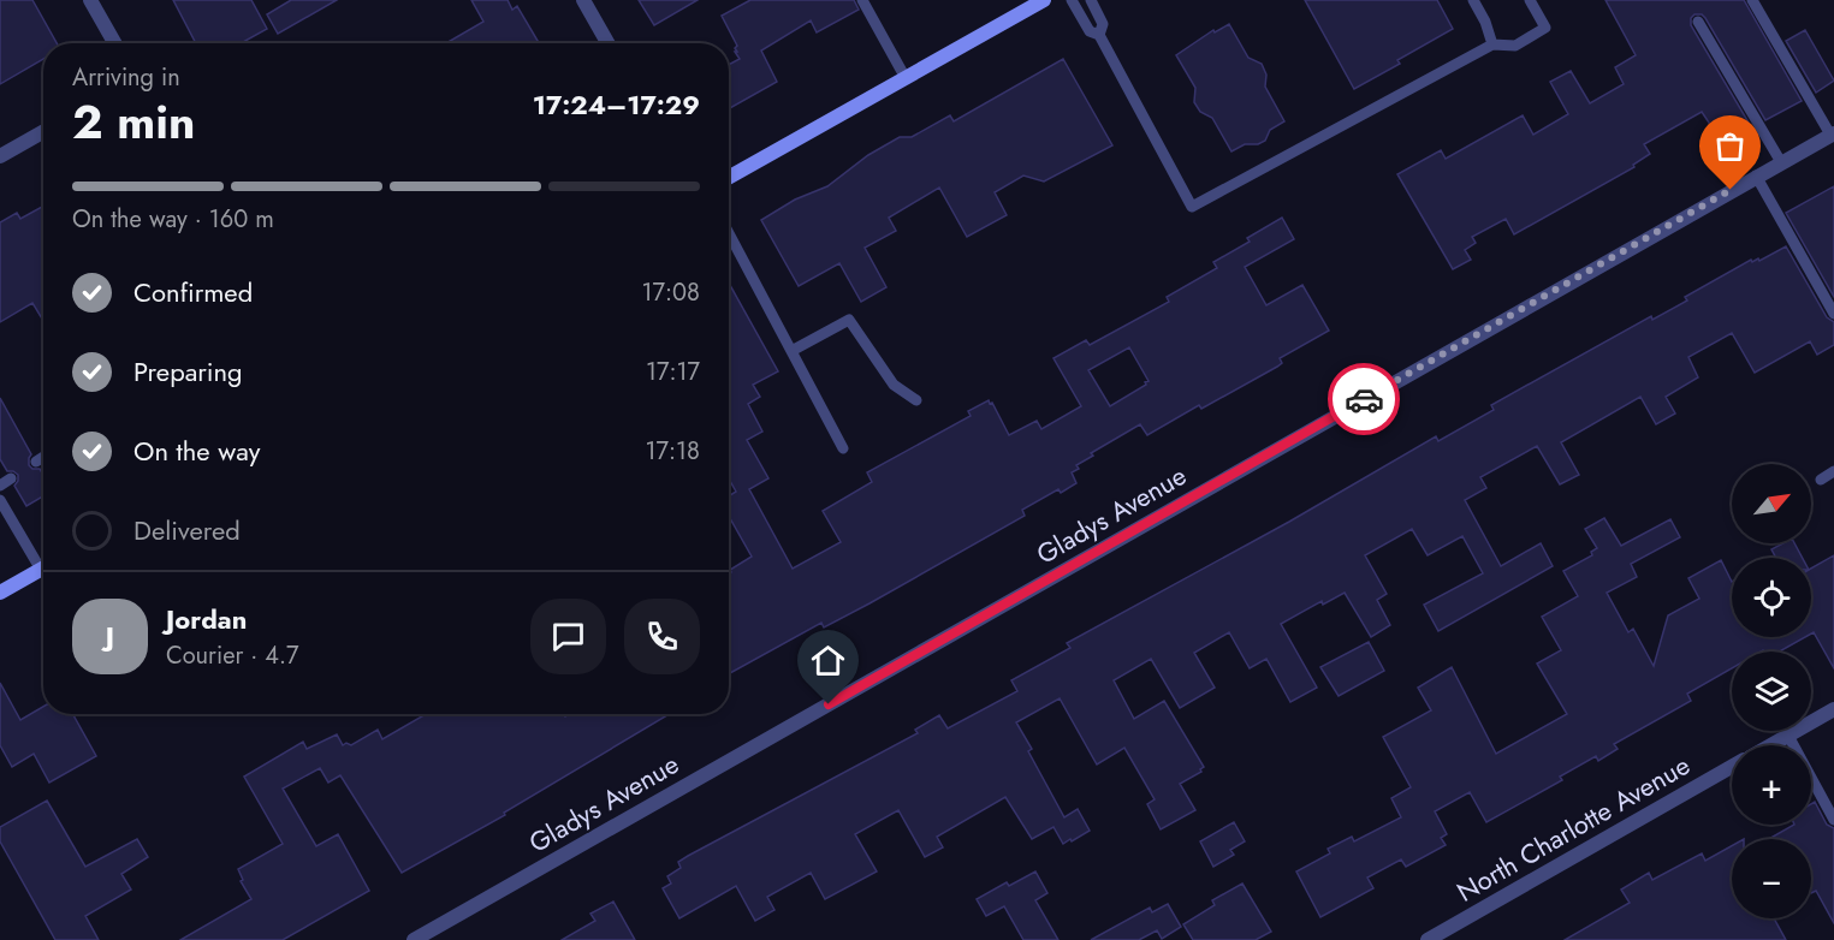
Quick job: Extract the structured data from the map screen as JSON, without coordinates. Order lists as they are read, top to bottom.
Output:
{
  "streets": {
    "street": ["Gladys Avenue", "North Charlotte Avenue"]
  },
  "north": "top right",
  "page": {
    "heading": ["2 min", "Arriving in", "17:24–17:29"],
    "panel": ["Jordan", "Courier · 4.7"],
    "bar": "On the way · 160 m",
    "list": [
      ["Confirmed", "17:08"],
      ["Preparing", "17:17"],
      ["On the way", "17:18"],
      "Delivered"
    ],
    "map_buttons": ["+", "−"],
    "round": "J"
  }
}
